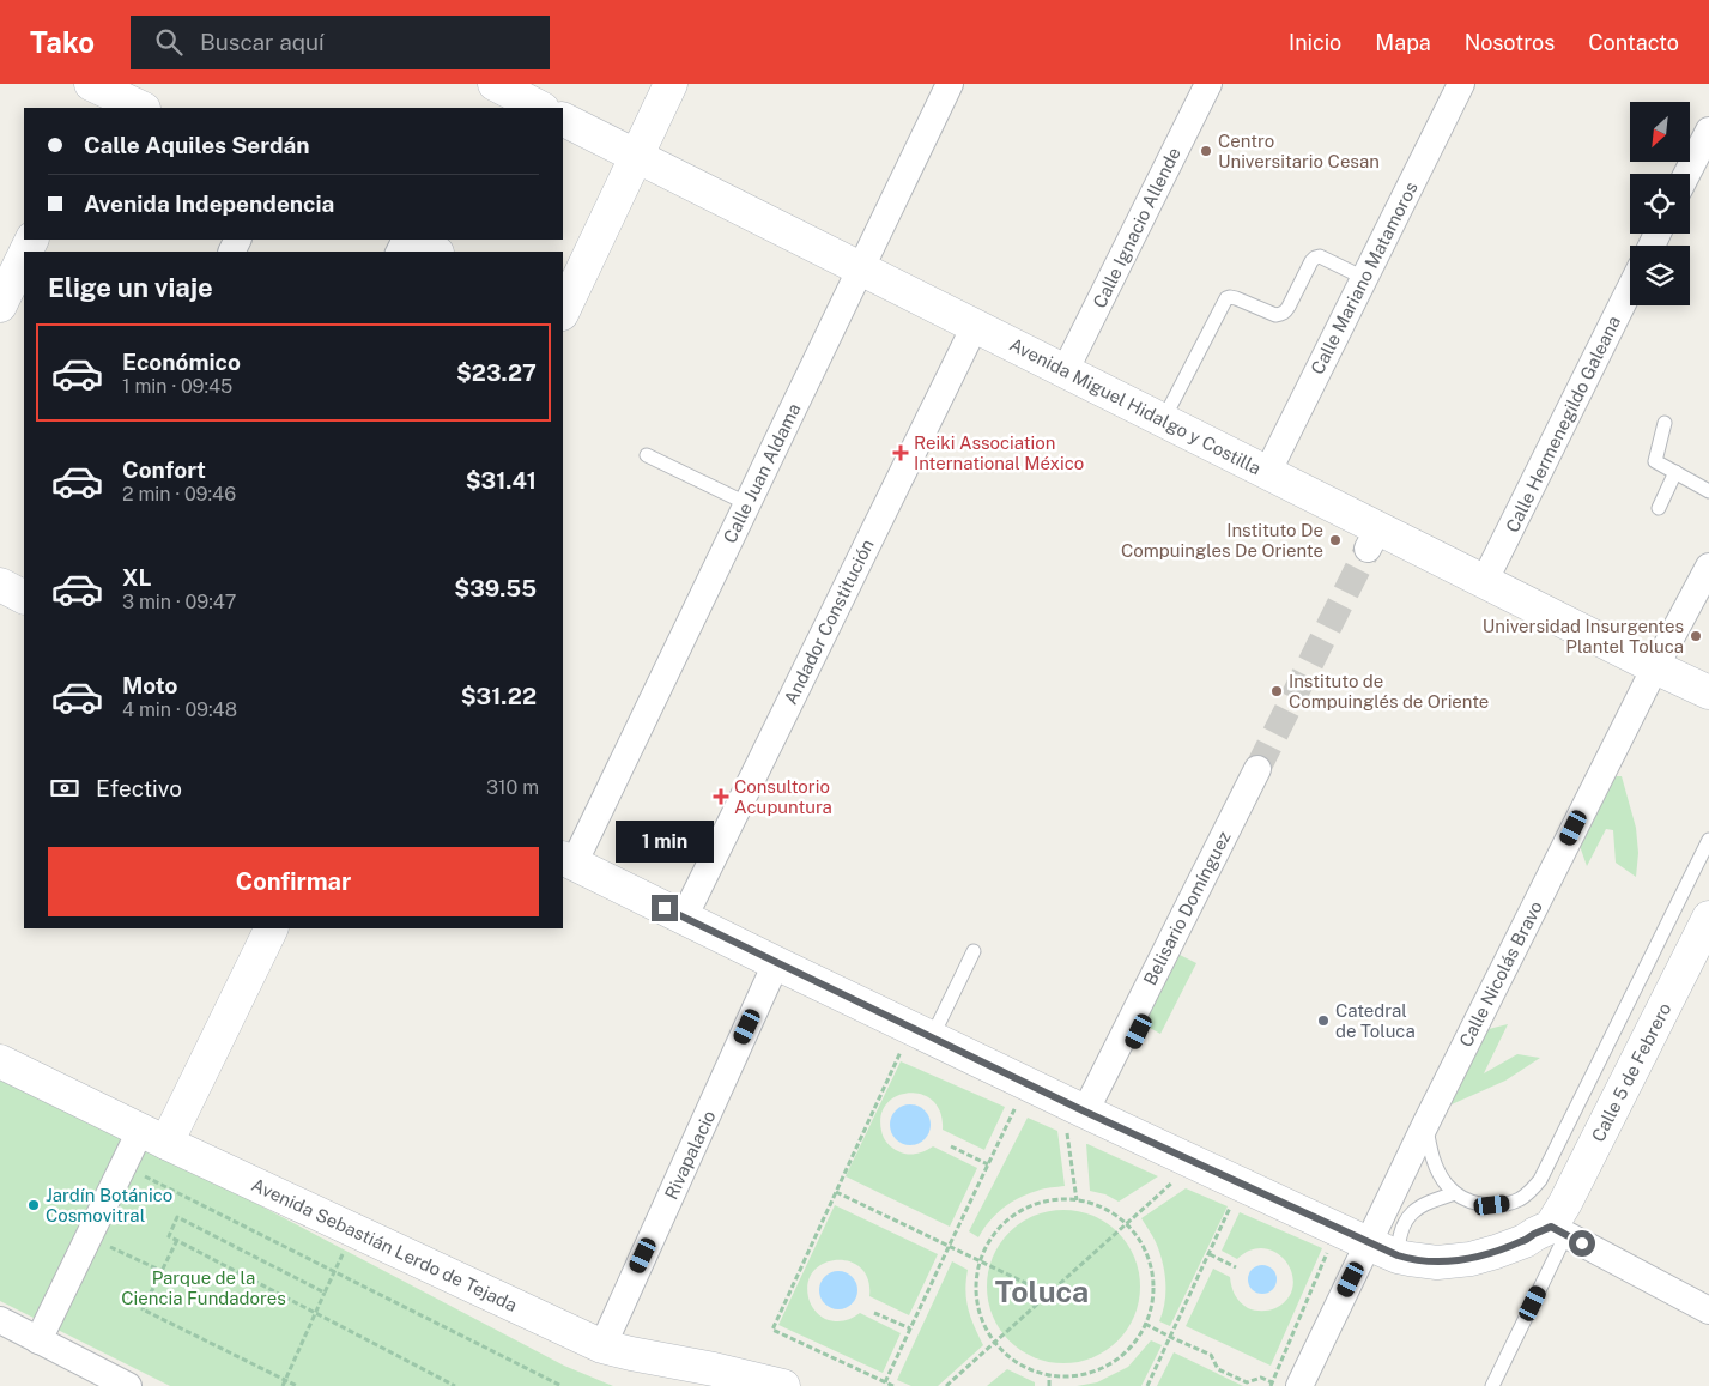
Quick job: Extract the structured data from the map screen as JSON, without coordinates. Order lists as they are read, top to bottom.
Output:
{
  "streets": {
    "main road": ["Avenida Miguel Hidalgo y Costilla", "Calle 5 de Febrero", "Avenida Sebastián Lerdo de Tejada"],
    "street": [
      "Calle Ignacio Allende",
      "Calle Mariano Matamoros",
      "Calle Hermenegildo Galeana",
      "Calle Juan Aldama",
      "Andador Constitución",
      "Belisario Domínguez",
      "Calle Nicolás Bravo",
      "Rivapalacio"
    ]
  },
  "crossings": [
    ["Calle Ignacio Allende", "Avenida Miguel Hidalgo y Costilla"],
    ["Calle Mariano Matamoros", "Avenida Miguel Hidalgo y Costilla"],
    ["Avenida Miguel Hidalgo y Costilla", "Calle Hermenegildo Galeana"],
    ["Avenida Miguel Hidalgo y Costilla", "Calle Juan Aldama"],
    ["Avenida Miguel Hidalgo y Costilla", "Andador Constitución"],
    ["Avenida Miguel Hidalgo y Costilla", "Calle Nicolás Bravo"],
    ["Rivapalacio", "Avenida Sebastián Lerdo de Tejada"]
  ],
  "districts": ["Toluca"],
  "parks": ["Parque de la Ciencia Fundadores"],
  "places": {
    "other": [
      "Centro Universitario Cesan",
      "Instituto De Compuingles De Oriente",
      "Universidad Insurgentes Plantel Toluca",
      "Instituto de Compuinglés de Oriente",
      "Catedral de Toluca",
      "Jardín Botánico Cosmovitral"
    ],
    "health": ["Reiki Association International México", "Consultorio Acupuntura"]
  },
  "north": "bottom left",
  "page": {
    "header": "Tako",
    "search": "Buscar aquí",
    "nav": [
      "Inicio",
      "Mapa",
      "Nosotros",
      "Contacto"
    ],
    "banner": ["Calle Aquiles Serdán", "Avenida Independencia"],
    "heading": "Elige un viaje",
    "list": [
      {
        "name": "Económico",
        "note": "1 min · 09:45",
        "value": "$23.27"
      },
      {
        "name": "Confort",
        "note": "2 min · 09:46",
        "value": "$31.41"
      },
      {
        "name": "XL",
        "note": "3 min · 09:47",
        "value": "$39.55"
      },
      {
        "name": "Moto",
        "note": "4 min · 09:48",
        "value": "$31.22"
      }
    ],
    "pay": ["Efectivo", "310 m"],
    "bubble": "1 min",
    "buttons": "Confirmar"
  }
}
